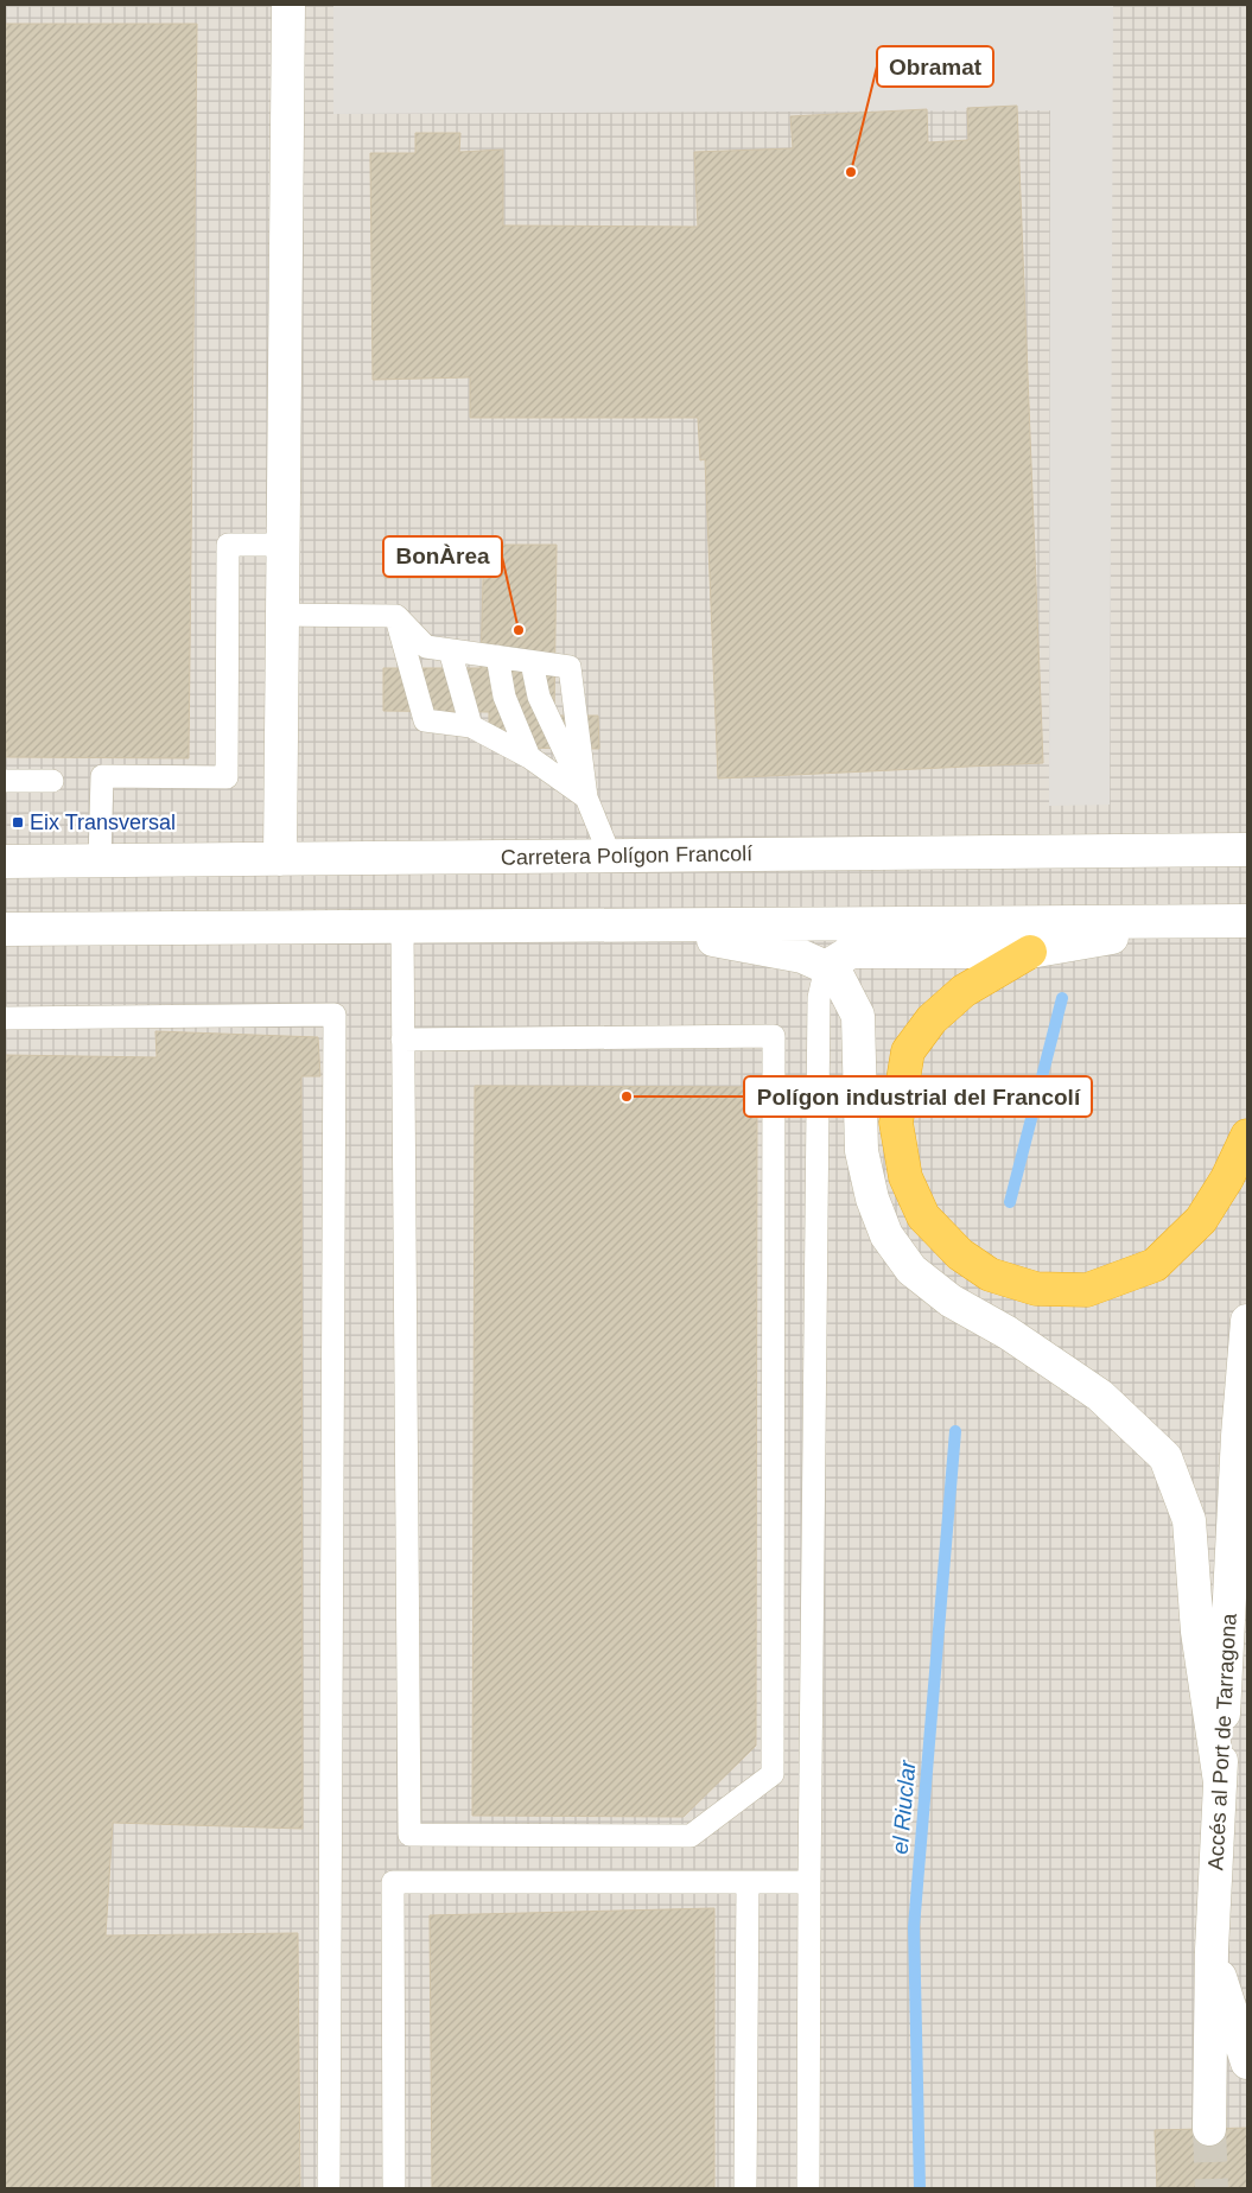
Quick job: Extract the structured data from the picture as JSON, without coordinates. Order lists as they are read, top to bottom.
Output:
{
  "streets": {
    "street": ["Carretera Polígon Francolí", "Accés al Port de Tarragona"]
  },
  "water": ["el Riuclar"],
  "places": {
    "other": ["Obramat", "BonÀrea", "Polígon industrial del Francolí"],
    "transit": ["Eix Transversal"]
  }
}
